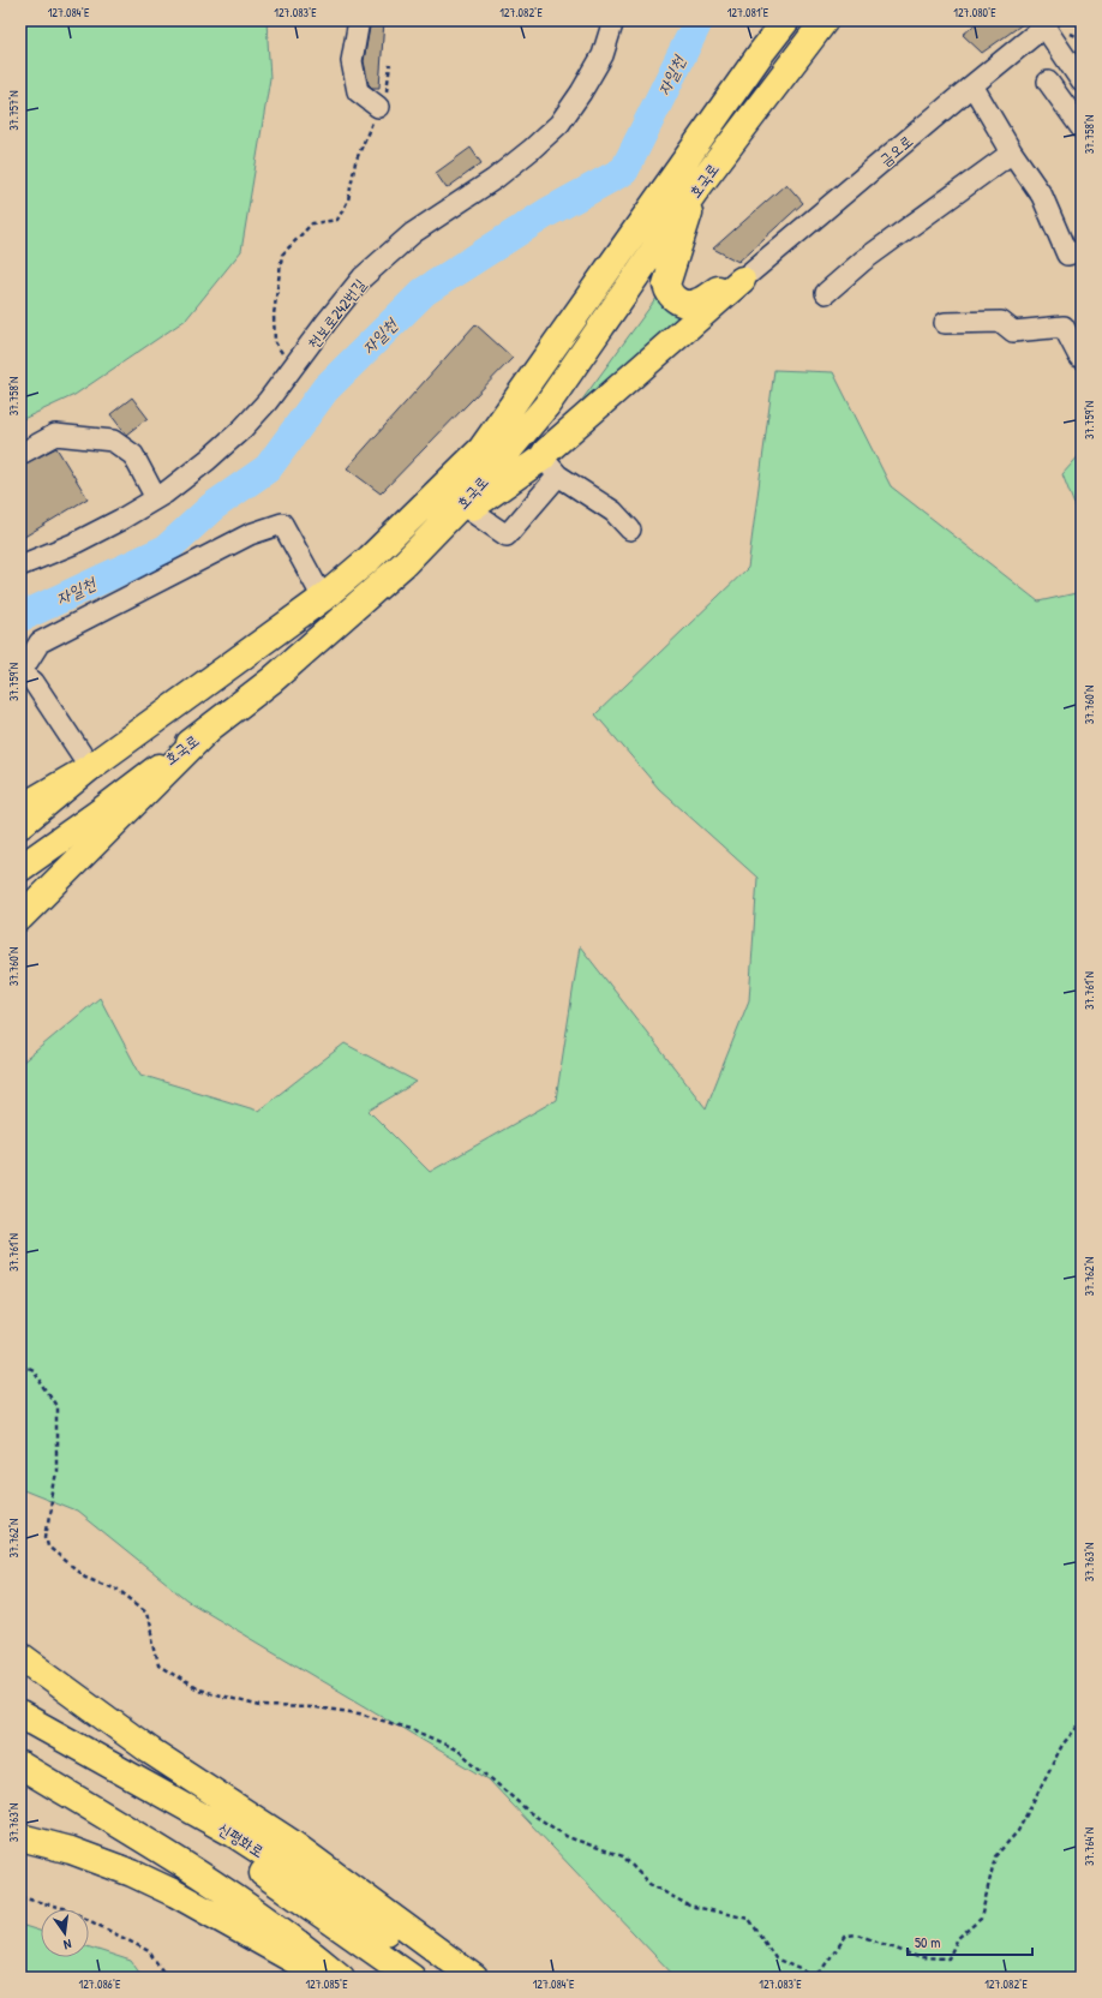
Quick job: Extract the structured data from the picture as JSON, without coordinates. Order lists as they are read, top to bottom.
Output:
{
  "streets": {
    "main road": ["호국로", "신평화로"],
    "street": ["금오로", "천보로242번길"]
  },
  "water": ["자일천"],
  "scale_bar": "50 m",
  "north": "bottom",
  "coordinates": [
    "127.084°E",
    "127.083°E",
    "127.082°E",
    "127.081°E",
    "127.080°E",
    "37.757°N",
    "37.758°N",
    "37.759°N",
    "37.760°N",
    "37.761°N",
    "37.762°N",
    "37.763°N",
    "37.764°N",
    "127.086°E",
    "127.085°E"
  ]
}
